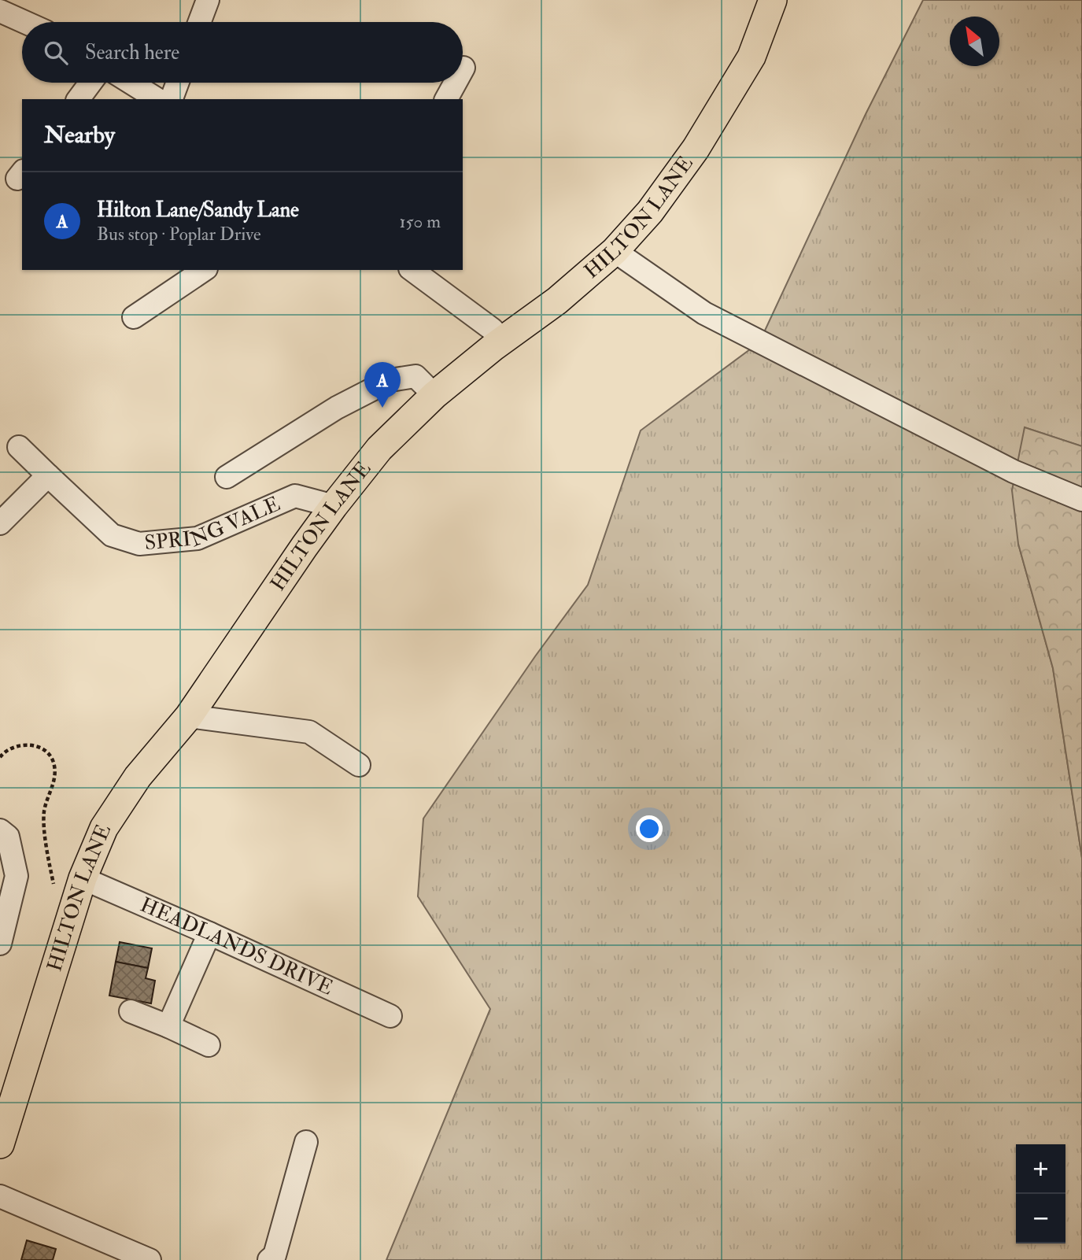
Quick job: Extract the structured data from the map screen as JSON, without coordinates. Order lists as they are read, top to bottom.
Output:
{
  "streets": {
    "main road": ["HILTON LANE"],
    "street": ["SPRING VALE", "HEADLANDS DRIVE"]
  },
  "crossings": [
    ["HILTON LANE", "SPRING VALE"],
    ["HILTON LANE", "HEADLANDS DRIVE"]
  ],
  "north": "top left",
  "page": {
    "search": "Search here",
    "heading": "Nearby",
    "list": [
      {
        "mark": "A",
        "name": "Hilton Lane/Sandy Lane",
        "note": "Bus stop · Poplar Drive",
        "value": "150 m"
      }
    ],
    "pins": "A",
    "map_buttons": ["+", "−"]
  }
}
